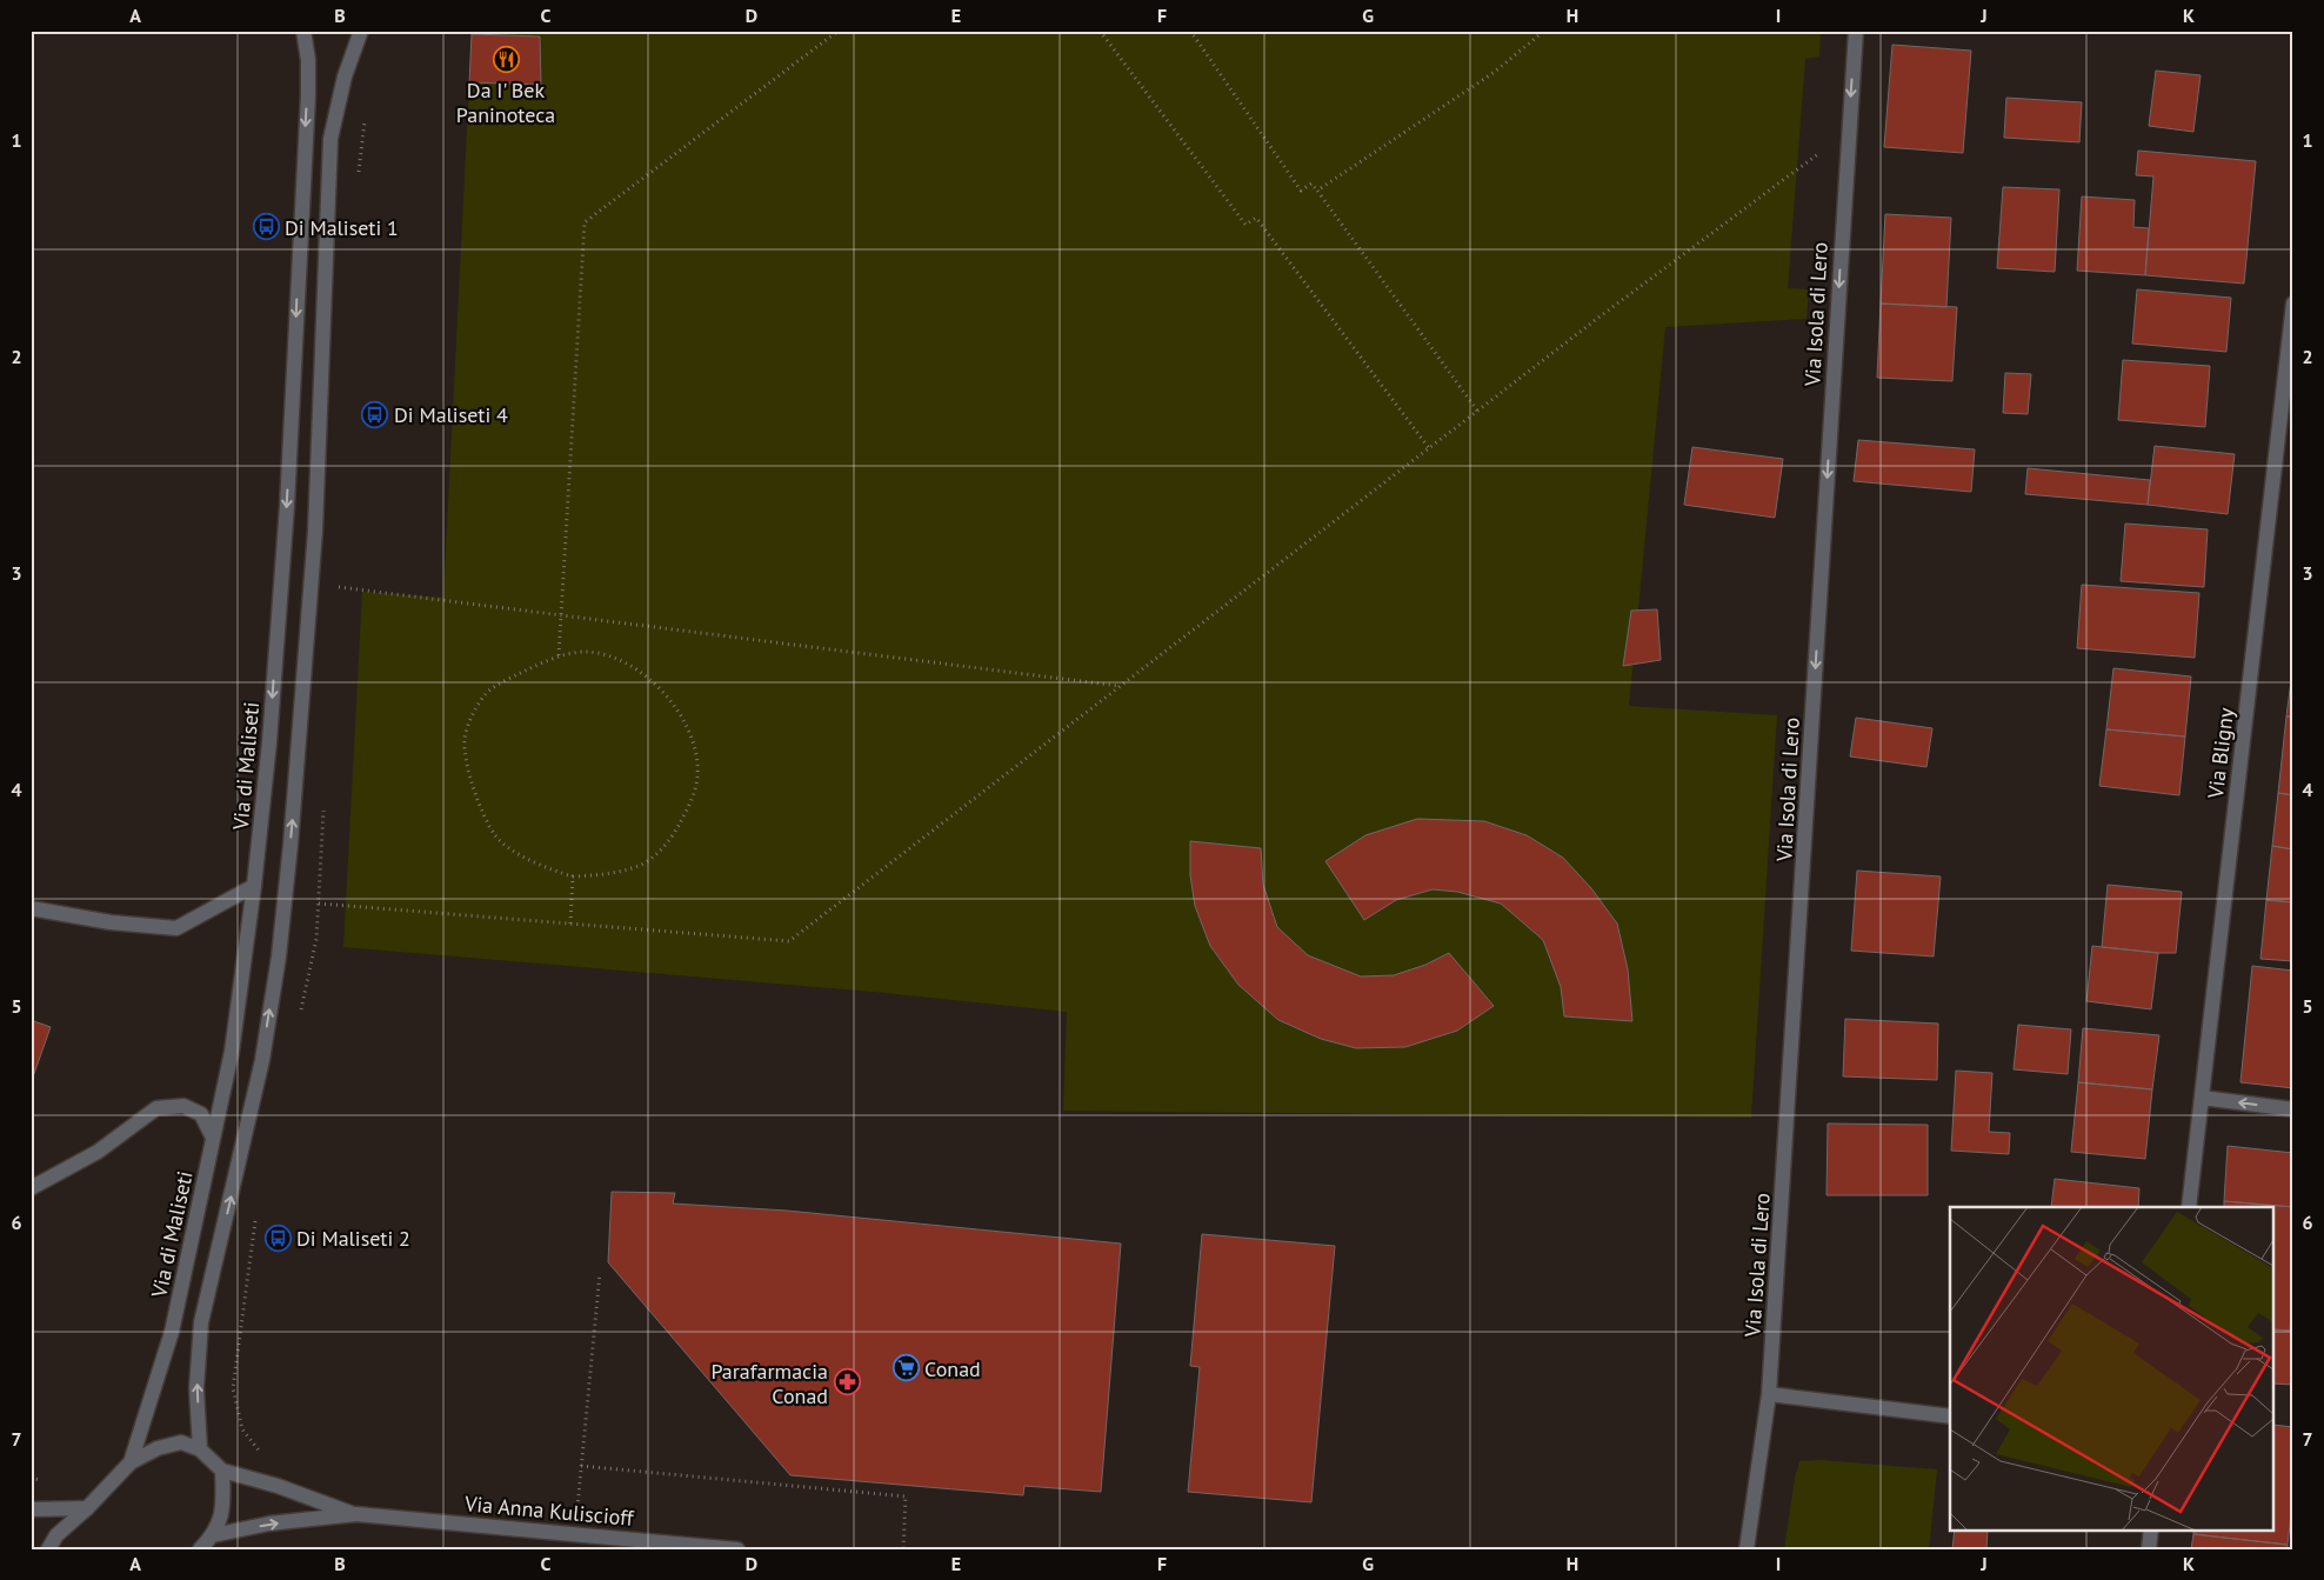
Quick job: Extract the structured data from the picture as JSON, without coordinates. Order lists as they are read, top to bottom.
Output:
{
  "streets": {
    "street": [
      "Via Isola di Lero",
      "Via Bligny",
      "Via di Maliseti",
      "Via Anna Kuliscioff"
    ]
  },
  "one_way": ["Via Isola di Lero"],
  "places": {
    "restaurant": ["Da I' Bek Paninoteca"],
    "bus stop": ["Di Maliseti 1", "Di Maliseti 4", "Di Maliseti 2"],
    "supermarket": ["Conad"],
    "pharmacy": ["Parafarmacia Conad"]
  },
  "grid": {
    "columns": [
      "A",
      "B",
      "C",
      "D",
      "E",
      "F",
      "G",
      "H",
      "I",
      "J",
      "K"
    ],
    "rows": [
      "1",
      "2",
      "3",
      "4",
      "5",
      "6",
      "7"
    ]
  }
}
